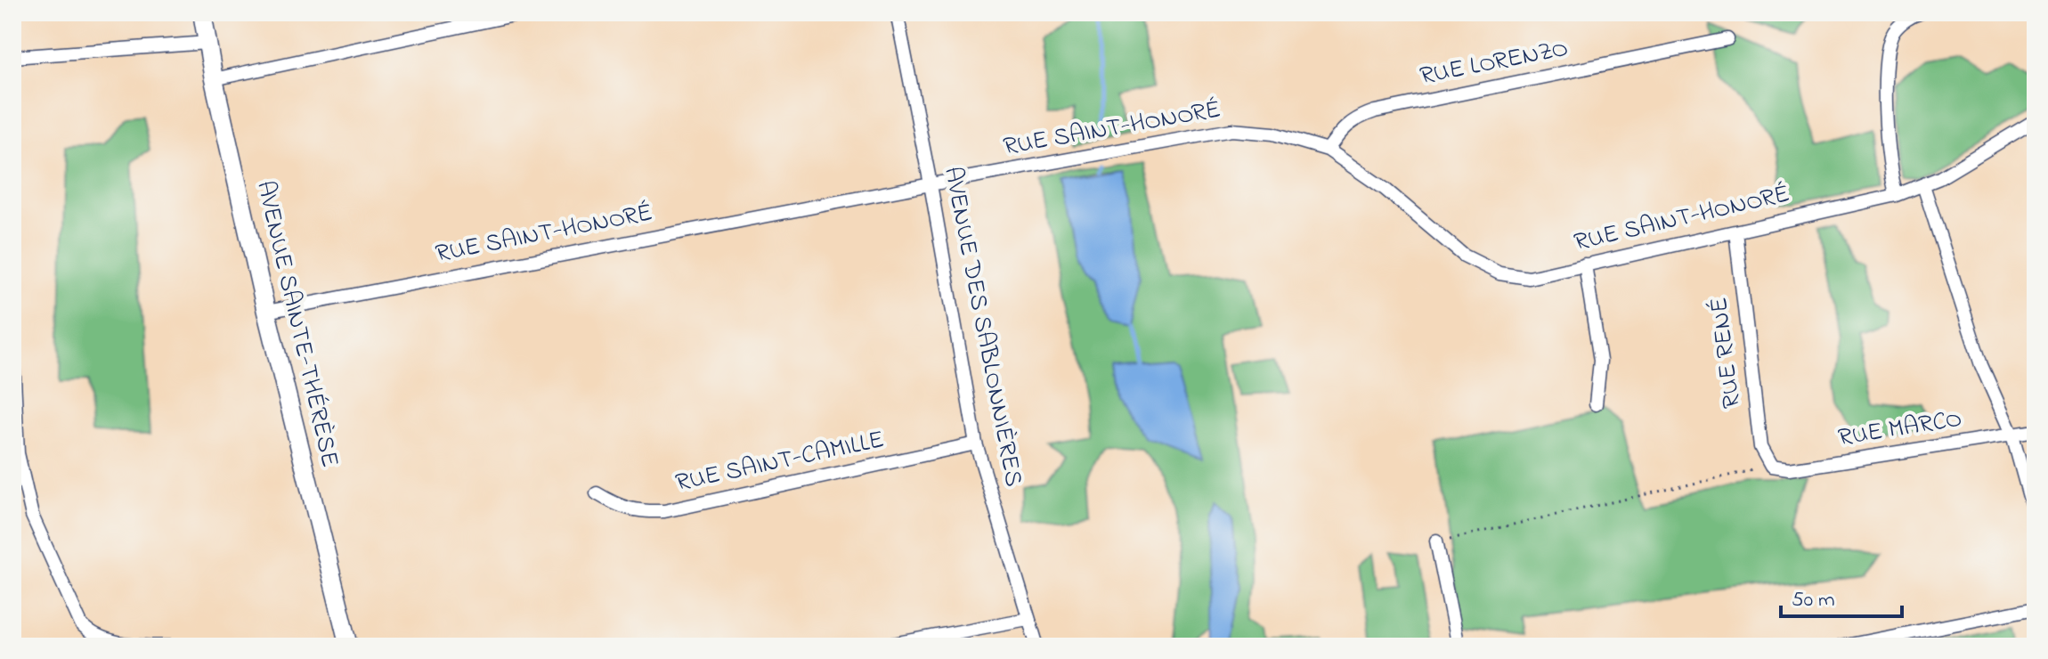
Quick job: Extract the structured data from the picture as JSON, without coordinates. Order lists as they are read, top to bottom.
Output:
{
  "streets": {
    "street": [
      "RUE LORENZO",
      "RUE SAINT-HONORÉ",
      "AVENUE SAINTE-THÉRÈSE",
      "AVENUE DES SABLONNIÈRES",
      "RUE RENÉ",
      "RUE MARCO",
      "RUE SAINT-CAMILLE"
    ]
  },
  "crossings": [
    ["RUE LORENZO", "RUE SAINT-HONORÉ"],
    ["RUE SAINT-HONORÉ", "AVENUE SAINTE-THÉRÈSE"],
    ["RUE SAINT-HONORÉ", "AVENUE DES SABLONNIÈRES"],
    ["RUE SAINT-HONORÉ", "RUE RENÉ"],
    ["AVENUE DES SABLONNIÈRES", "RUE SAINT-CAMILLE"],
    ["RUE RENÉ", "RUE MARCO"]
  ],
  "scale_bar": "50 m"
}
